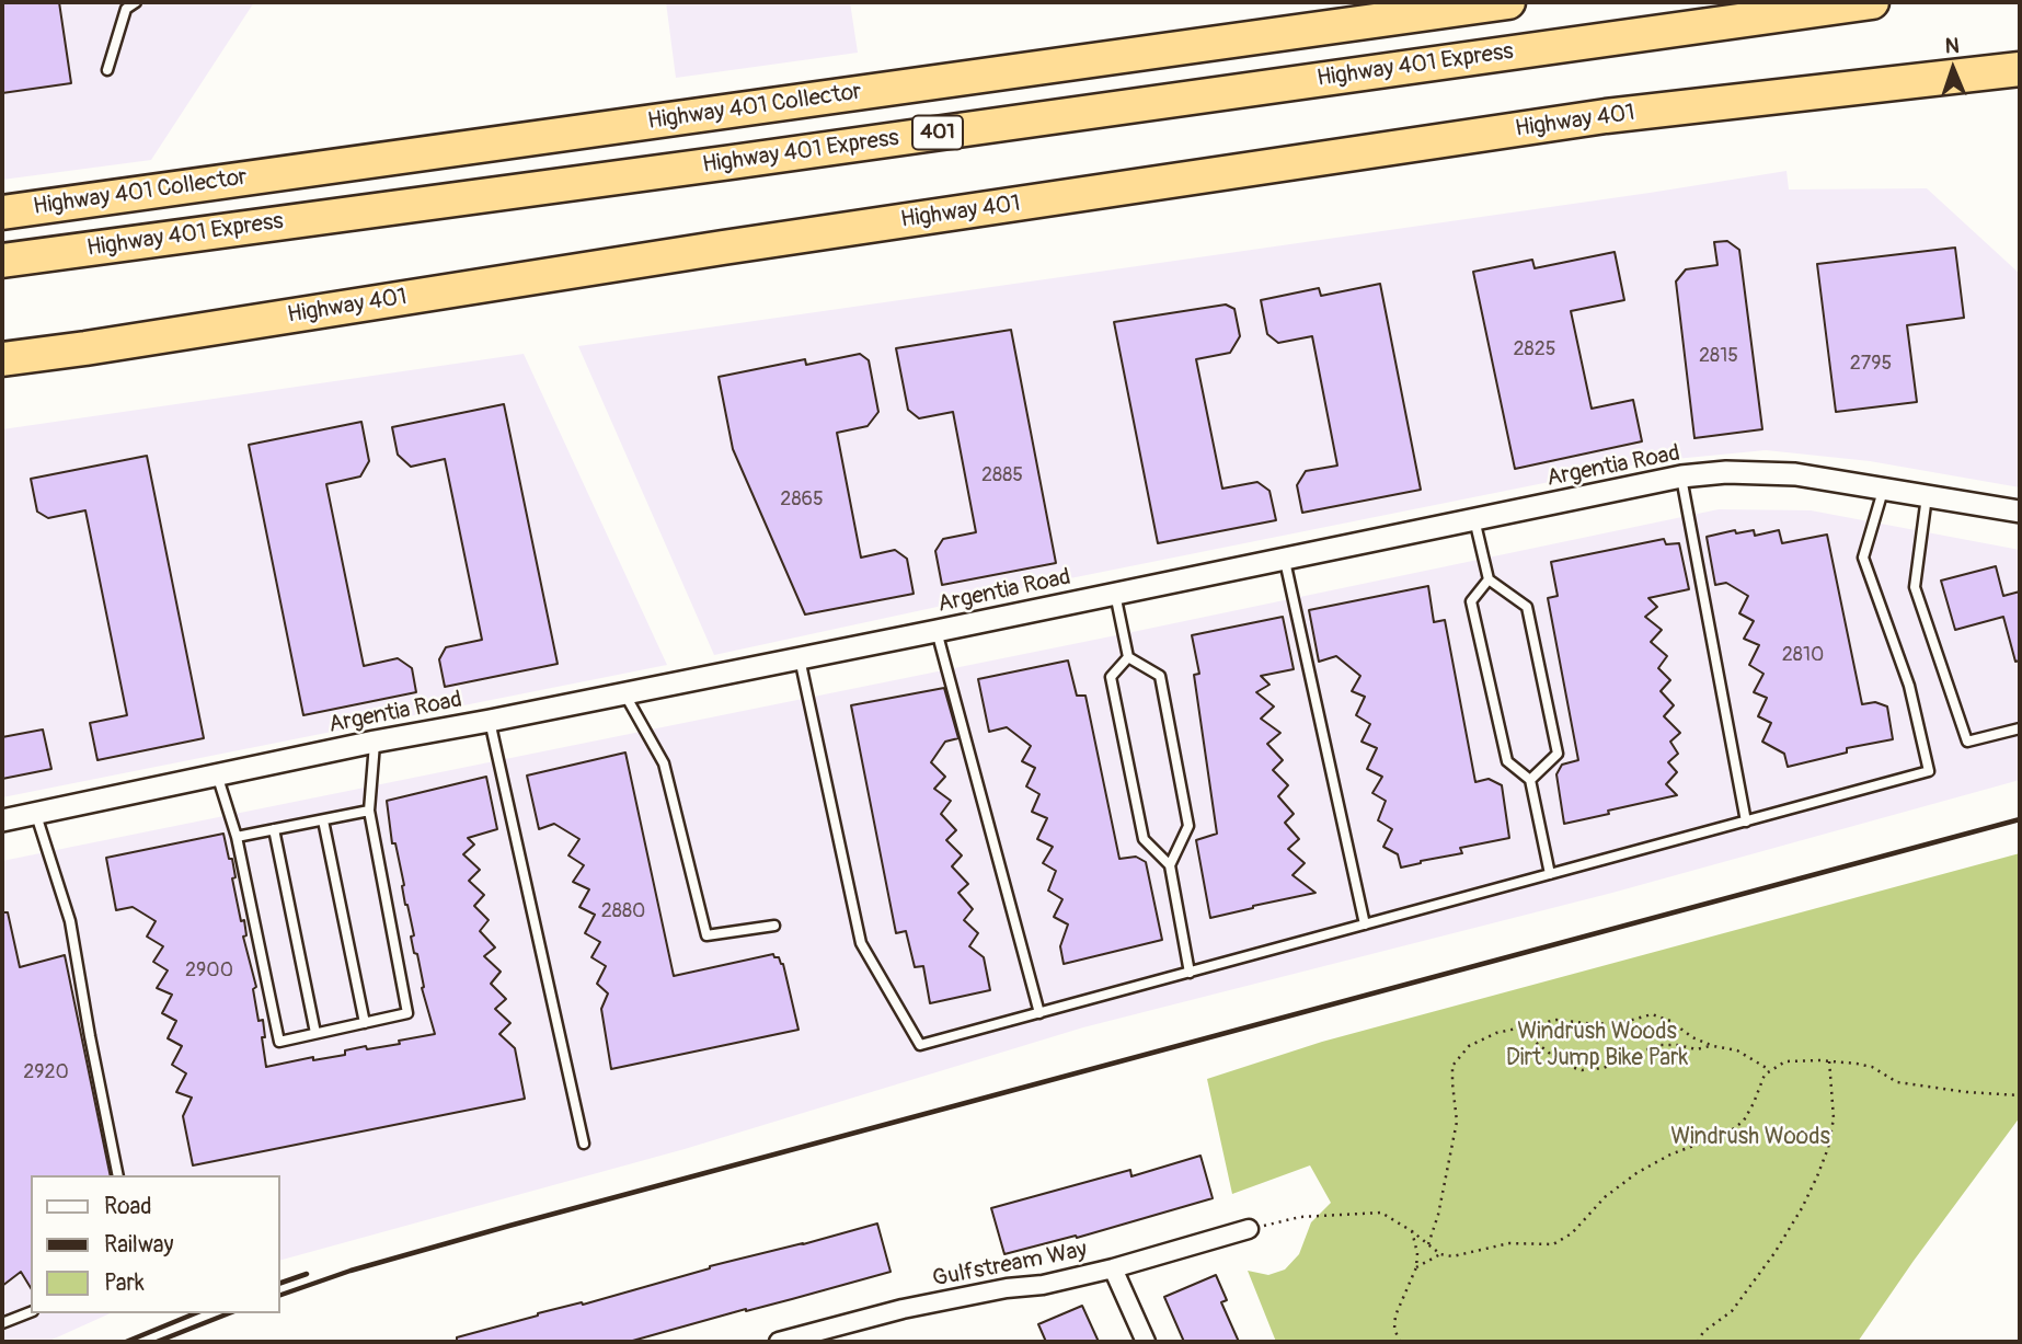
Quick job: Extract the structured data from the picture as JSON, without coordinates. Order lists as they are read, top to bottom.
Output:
{
  "streets": {
    "highway": [
      "Highway 401 Express",
      "Highway 401 Collector",
      "Highway 401",
      "401"
    ],
    "street": ["Argentia Road", "Gulfstream Way"]
  },
  "parks": ["Windrush Woods Dirt Jump Bike Park", "Windrush Woods"],
  "house_numbers": [
    "2825",
    "2815",
    "2795",
    "2885",
    "2865",
    "2810",
    "2880",
    "2900",
    "2920"
  ],
  "legend": ["Road", "Railway", "Park"],
  "north": "top"
}
